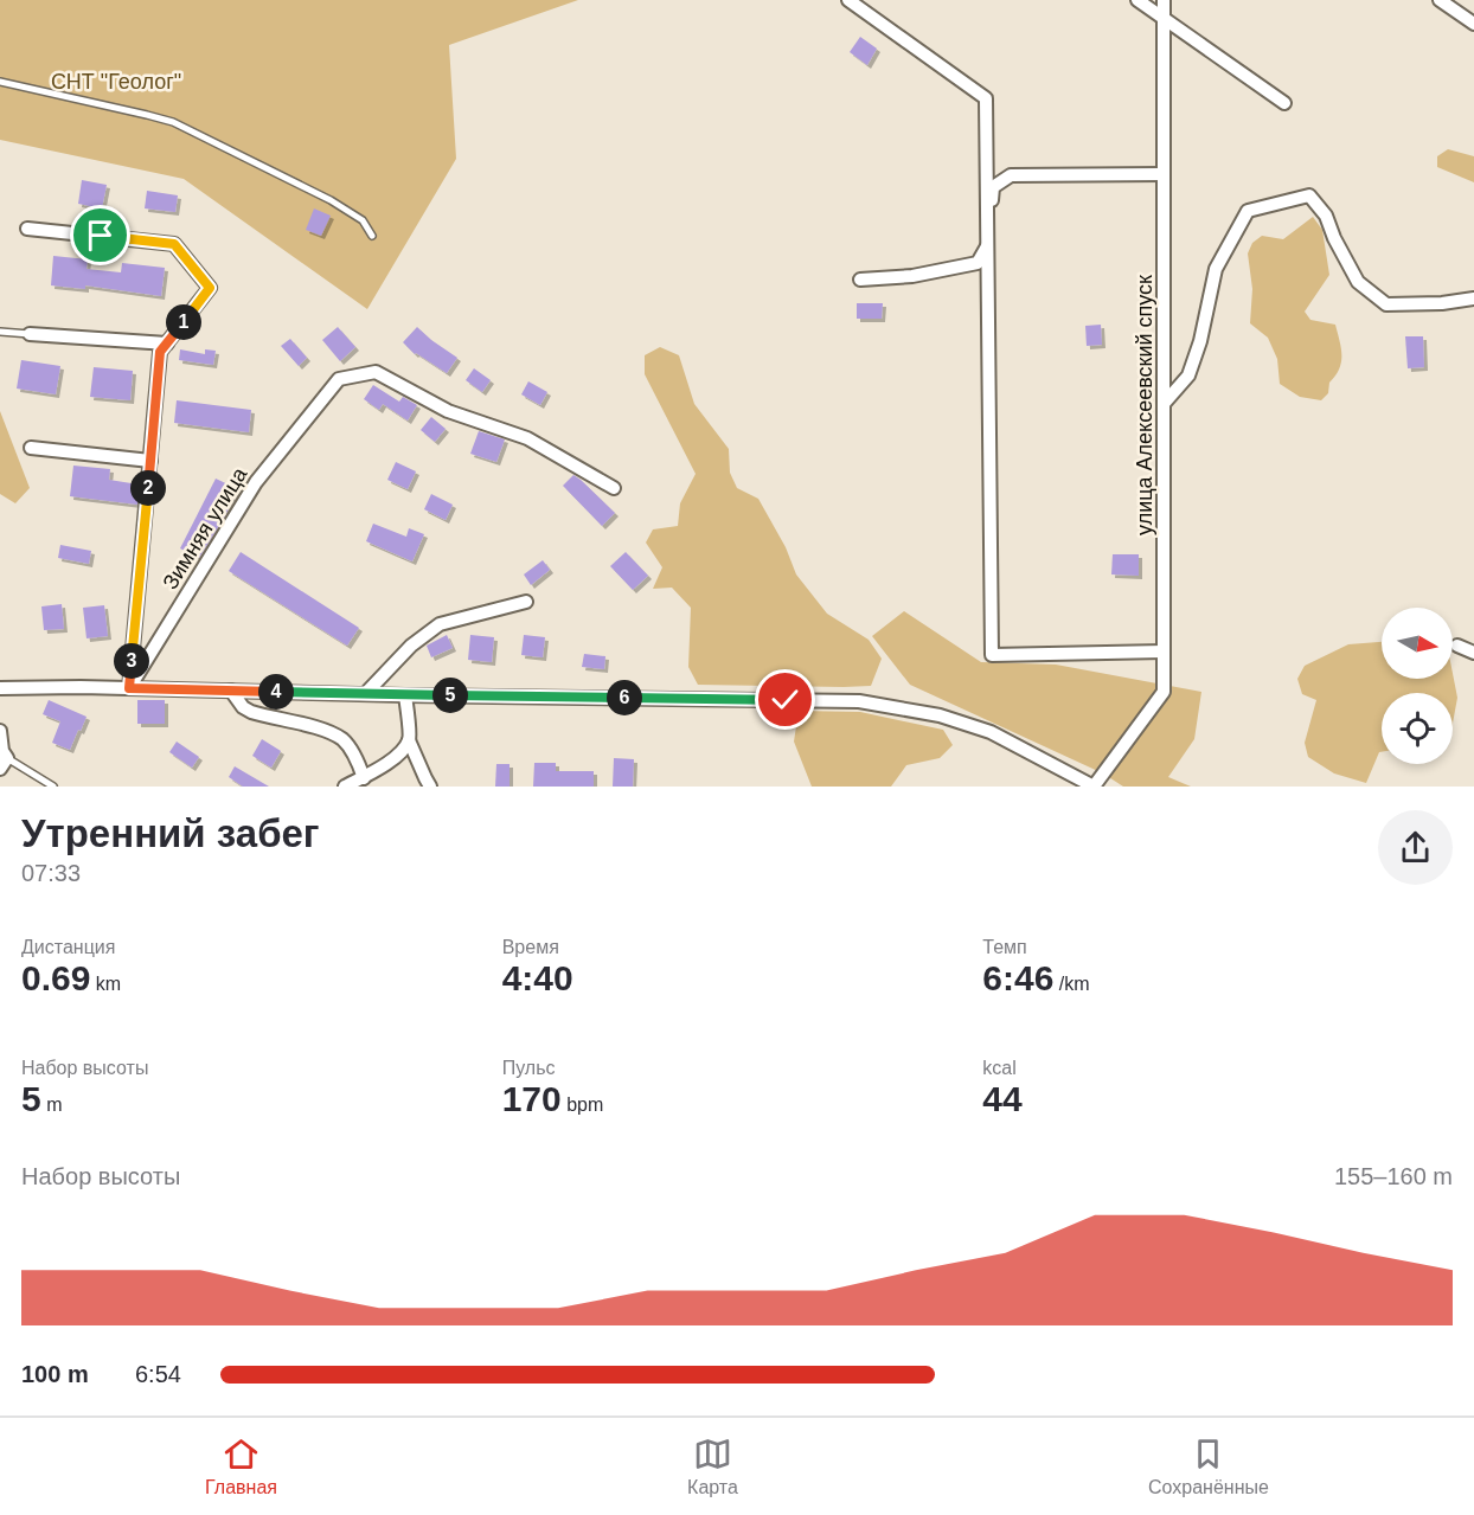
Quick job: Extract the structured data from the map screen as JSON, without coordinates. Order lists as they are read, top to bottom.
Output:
{
  "streets": {
    "street": ["улица Алексеевский спуск", "Зимняя улица"]
  },
  "parks": ["СНТ \"Геолог\""],
  "north": "right",
  "page": {
    "pins": [
      "1",
      "2",
      "3",
      "4",
      "5",
      "6"
    ],
    "heading": ["Утренний забег", "07:33"],
    "stats": [
      ["Дистанция", "0.69 km"],
      ["Время", "4:40"],
      ["Темп", "6:46 /km"],
      ["Набор высоты", "5 m"],
      ["Пульс", "170 bpm"],
      ["kcal", "44"]
    ],
    "chart": ["Набор высоты", "155–160 m"],
    "list": [
      {
        "name": "100 m",
        "note": "6:54"
      }
    ],
    "tabs": ["Главная", "Карта", "Сохранённые"]
  }
}
